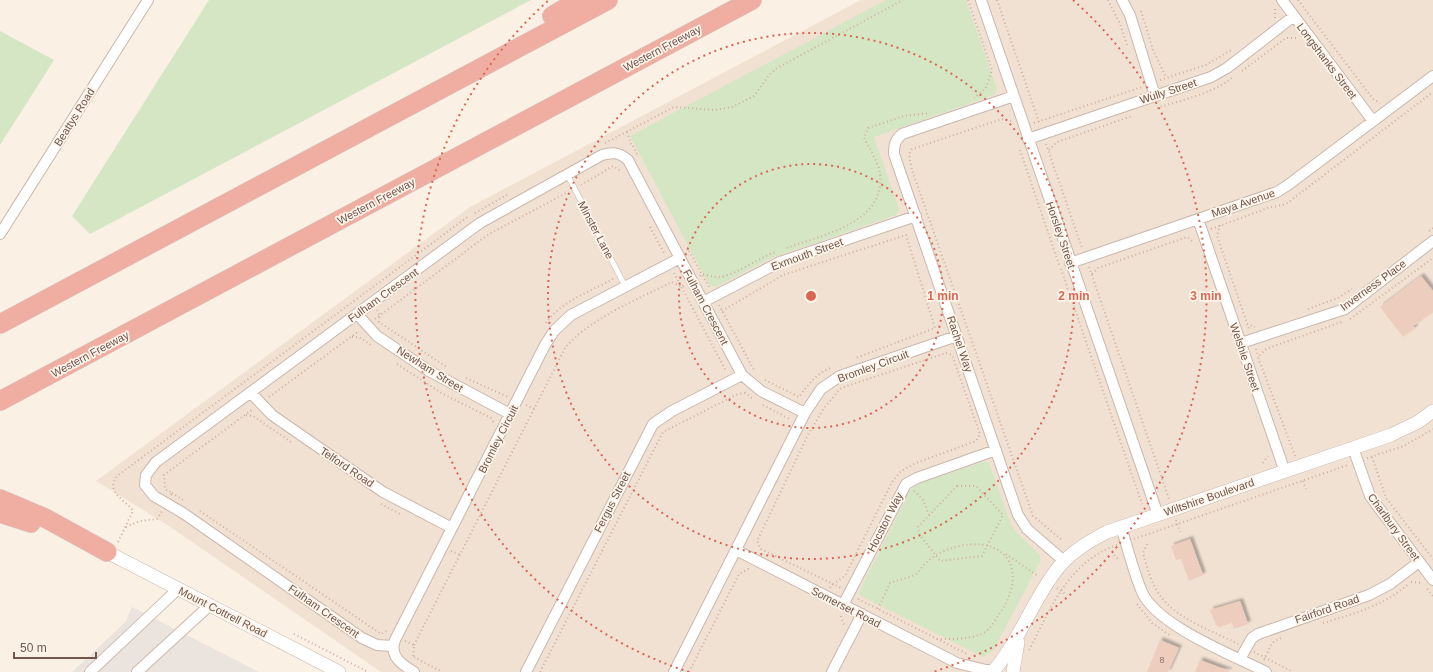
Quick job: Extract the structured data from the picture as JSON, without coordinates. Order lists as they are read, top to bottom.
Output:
{
  "streets": {
    "highway": ["Western Freeway"],
    "street": [
      "Longshanks Street",
      "Wully Street",
      "Beattys Road",
      "Maya Avenue",
      "Horsley Street",
      "Exmouth Street",
      "Inverness Place",
      "Fulham Crescent",
      "Rachel Way",
      "Welshie Street",
      "Bromley Circuit",
      "Newham Street",
      "Telford Road",
      "Wiltshire Boulevard",
      "Fergus Street",
      "Hocston Way",
      "Charlbury Street",
      "Somerset Road",
      "Fairford Road",
      "Mount Cottrell Road"
    ],
    "lane": ["Minster Lane"]
  },
  "crossings": [
    ["Longshanks Street", "Wully Street"],
    ["Longshanks Street", "Maya Avenue"],
    ["Wully Street", "Horsley Street"],
    ["Maya Avenue", "Horsley Street"],
    ["Maya Avenue", "Welshie Street"],
    ["Minster Lane", "Fulham Crescent"],
    ["Minster Lane", "Bromley Circuit"],
    ["Horsley Street", "Rachel Way"],
    ["Horsley Street", "Wiltshire Boulevard"],
    ["Exmouth Street", "Fulham Crescent"],
    ["Exmouth Street", "Rachel Way"],
    ["Inverness Place", "Welshie Street"],
    ["Fulham Crescent", "Bromley Circuit"],
    ["Fulham Crescent", "Newham Street"],
    ["Fulham Crescent", "Telford Road"],
    ["Fulham Crescent", "Fergus Street"],
    ["Rachel Way", "Bromley Circuit"],
    ["Rachel Way", "Wiltshire Boulevard"],
    ["Rachel Way", "Hocston Way"],
    ["Welshie Street", "Wiltshire Boulevard"],
    ["Bromley Circuit", "Newham Street"],
    ["Bromley Circuit", "Telford Road"],
    ["Bromley Circuit", "Somerset Road"],
    ["Wiltshire Boulevard", "Charlbury Street"],
    ["Wiltshire Boulevard", "Somerset Road"],
    ["Hocston Way", "Somerset Road"],
    ["Charlbury Street", "Fairford Road"]
  ],
  "house_numbers": ["8"],
  "scale_bar": "50 m",
  "rings": ["1 min", "2 min", "3 min"]
}
